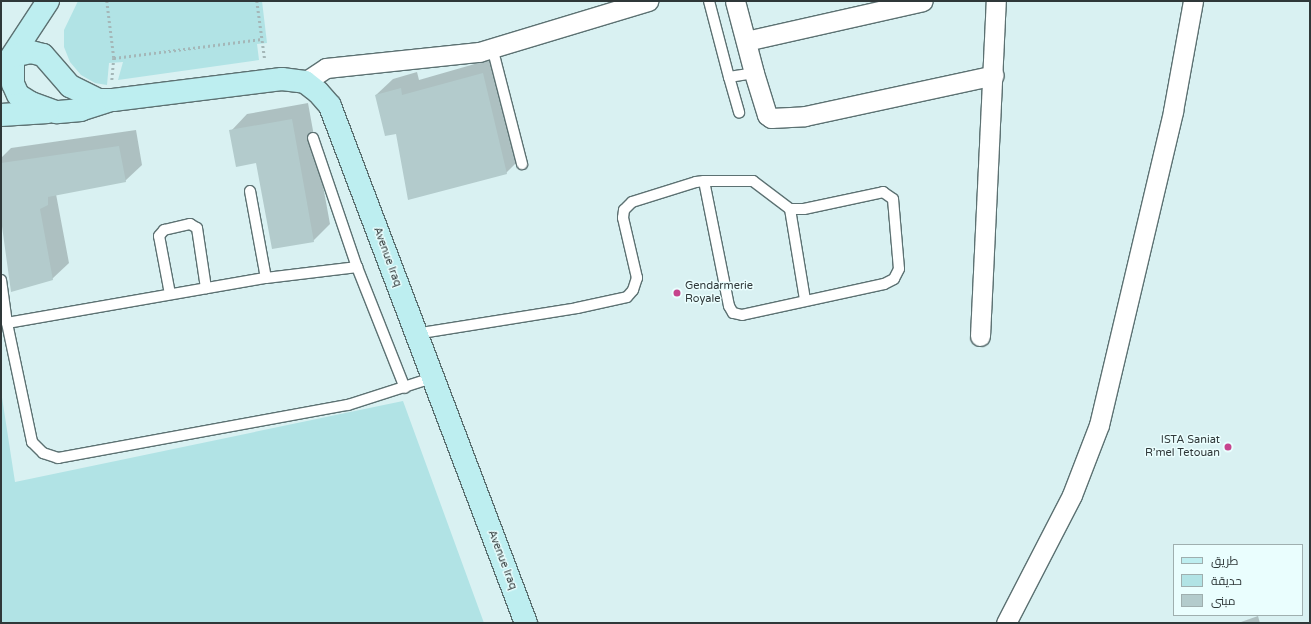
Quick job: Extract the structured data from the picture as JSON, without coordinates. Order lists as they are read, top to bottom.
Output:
{
  "streets": {
    "street": ["Avenue Iraq"]
  },
  "places": ["Gendarmerie Royale", "ISTA Saniat R’mel Tetouan"],
  "legend": ["طريق", "حديقة", "مبنى"]
}
